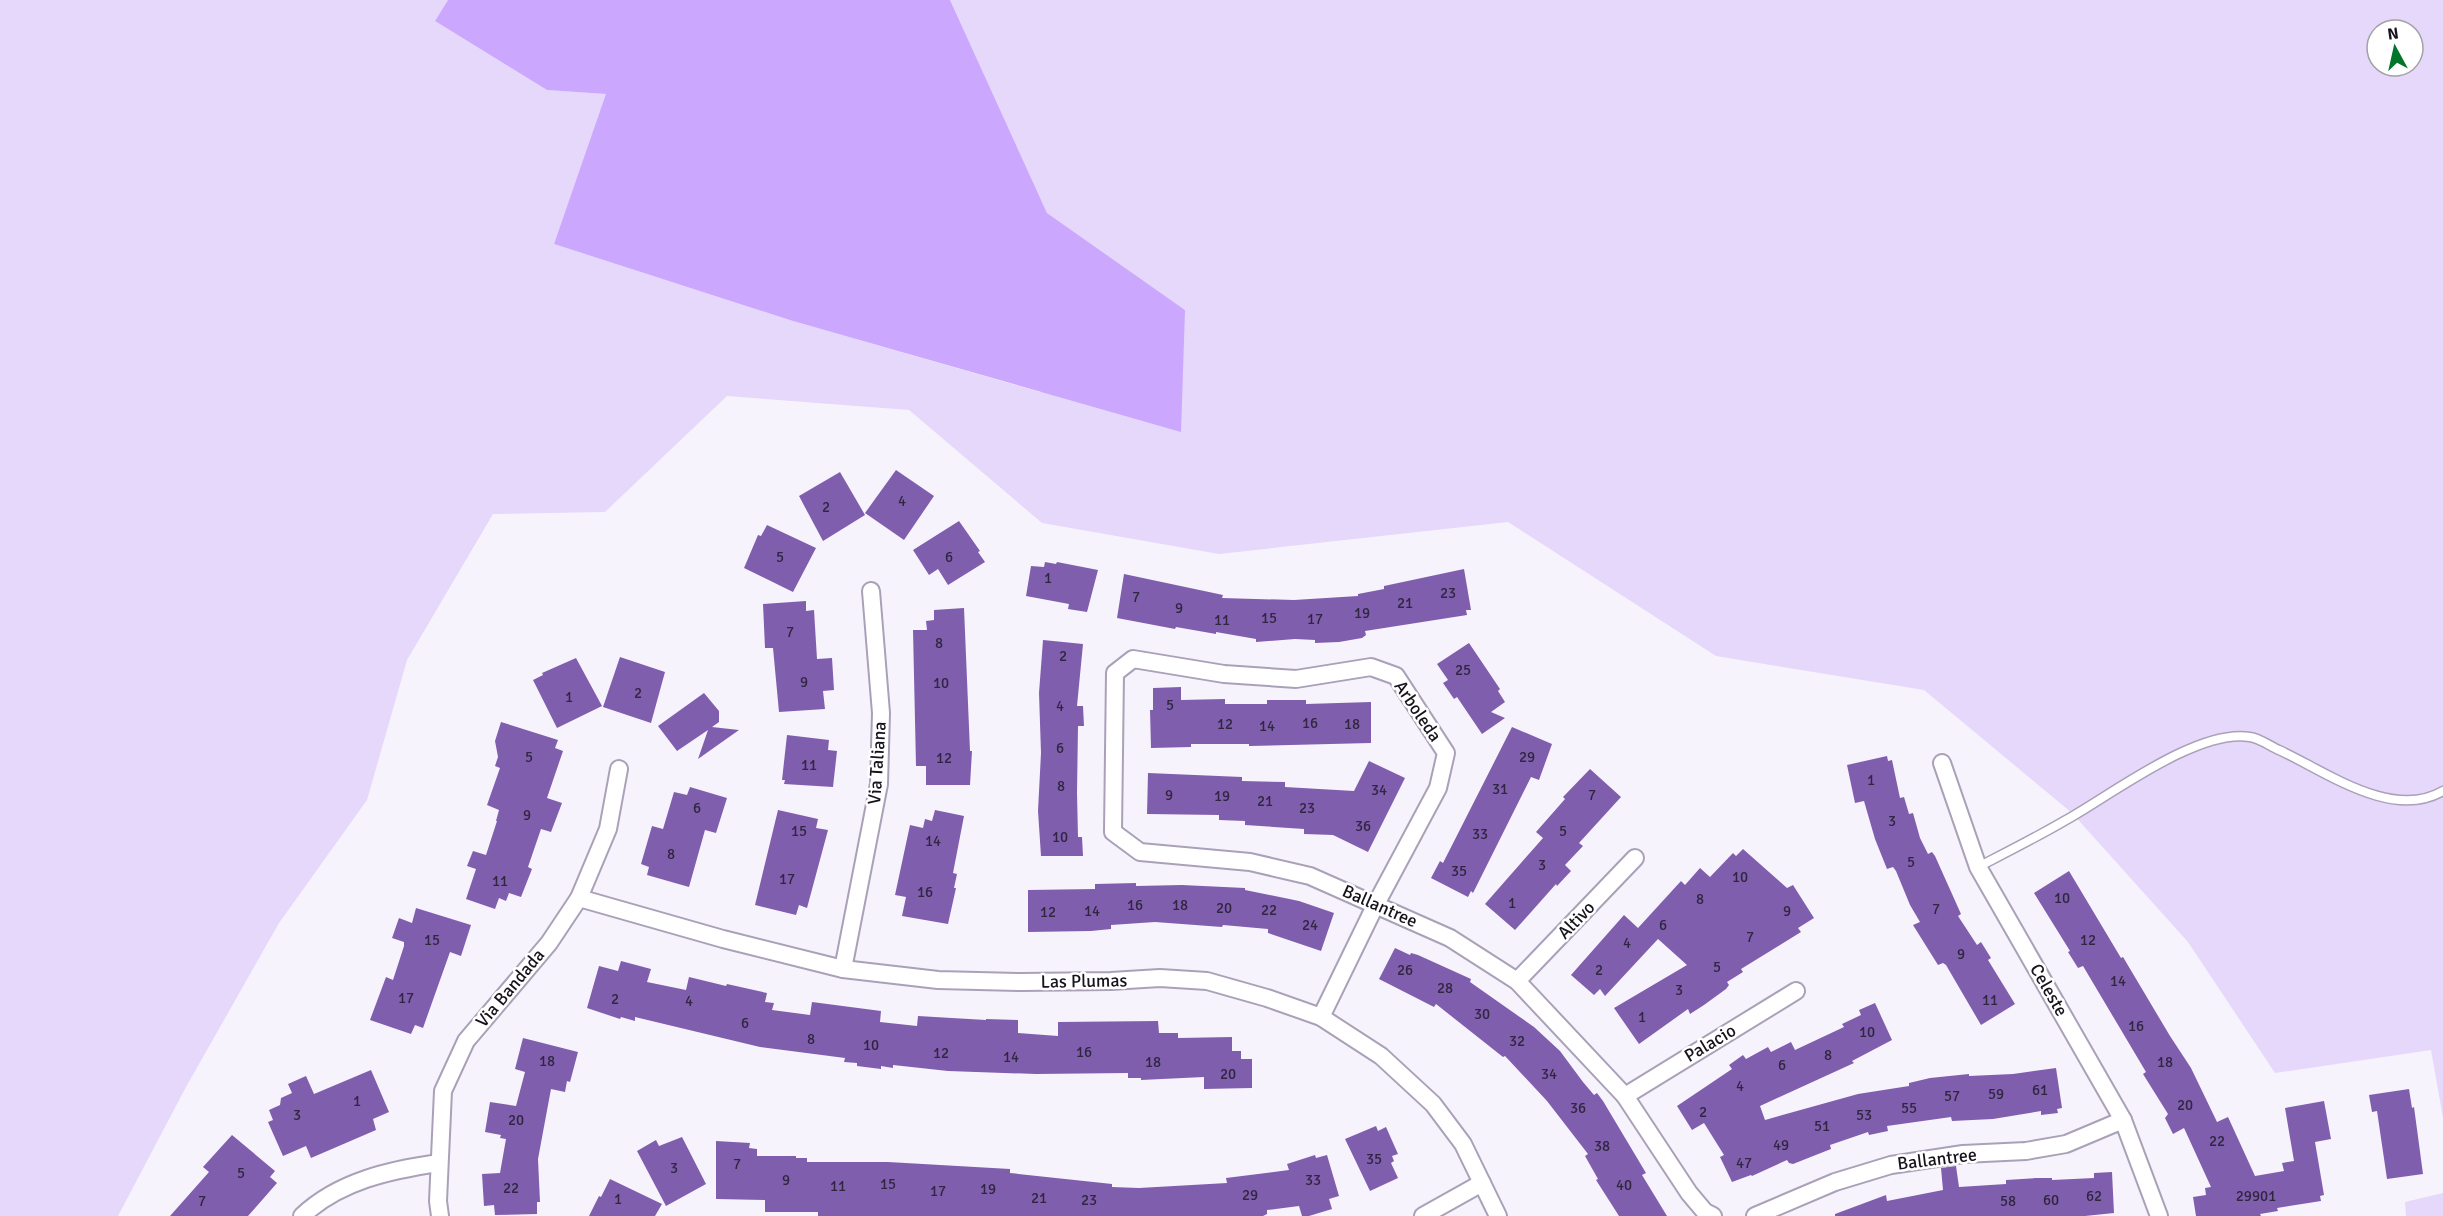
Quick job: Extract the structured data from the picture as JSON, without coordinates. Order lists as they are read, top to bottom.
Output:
{
  "streets": {
    "street": [
      "Arboleda",
      "Via Taliana",
      "Ballantree",
      "Altivo",
      "Las Plumas",
      "Via Bandada",
      "Celeste",
      "Palacio"
    ]
  },
  "crossings": [
    ["Arboleda", "Ballantree"],
    ["Arboleda", "Las Plumas"],
    ["Via Taliana", "Las Plumas"],
    ["Ballantree", "Altivo"],
    ["Ballantree", "Celeste"],
    ["Ballantree", "Palacio"],
    ["Las Plumas", "Via Bandada"]
  ],
  "house_numbers": [
    "4",
    "2",
    "5",
    "6",
    "1",
    "23",
    "7",
    "21",
    "9",
    "19",
    "15",
    "17",
    "11",
    "7",
    "8",
    "2",
    "25",
    "9",
    "10",
    "2",
    "1",
    "5",
    "4",
    "16",
    "12",
    "18",
    "14",
    "6",
    "5",
    "29",
    "12",
    "11",
    "1",
    "8",
    "31",
    "34",
    "9",
    "7",
    "19",
    "21",
    "6",
    "23",
    "9",
    "3",
    "36",
    "15",
    "5",
    "33",
    "10",
    "14",
    "8",
    "5",
    "3",
    "35",
    "10",
    "17",
    "11",
    "16",
    "10",
    "8",
    "1",
    "16",
    "18",
    "20",
    "7",
    "22",
    "14",
    "9",
    "12",
    "24",
    "6",
    "7",
    "15",
    "12",
    "4",
    "9",
    "5",
    "26",
    "2",
    "14",
    "28",
    "3",
    "17",
    "2",
    "11",
    "4",
    "30",
    "1",
    "6",
    "16",
    "10",
    "8",
    "32",
    "10",
    "16",
    "12",
    "8",
    "14",
    "18",
    "18",
    "18",
    "6",
    "20",
    "34",
    "4",
    "61",
    "59",
    "57",
    "1",
    "20",
    "36",
    "55",
    "2",
    "3",
    "53",
    "20",
    "51",
    "22",
    "49",
    "38",
    "35",
    "47",
    "7",
    "3",
    "5",
    "9",
    "33",
    "15",
    "40",
    "11",
    "22",
    "19",
    "17",
    "29",
    "62",
    "29901",
    "21",
    "1",
    "23",
    "60",
    "7",
    "58"
  ],
  "north": "top"
}
